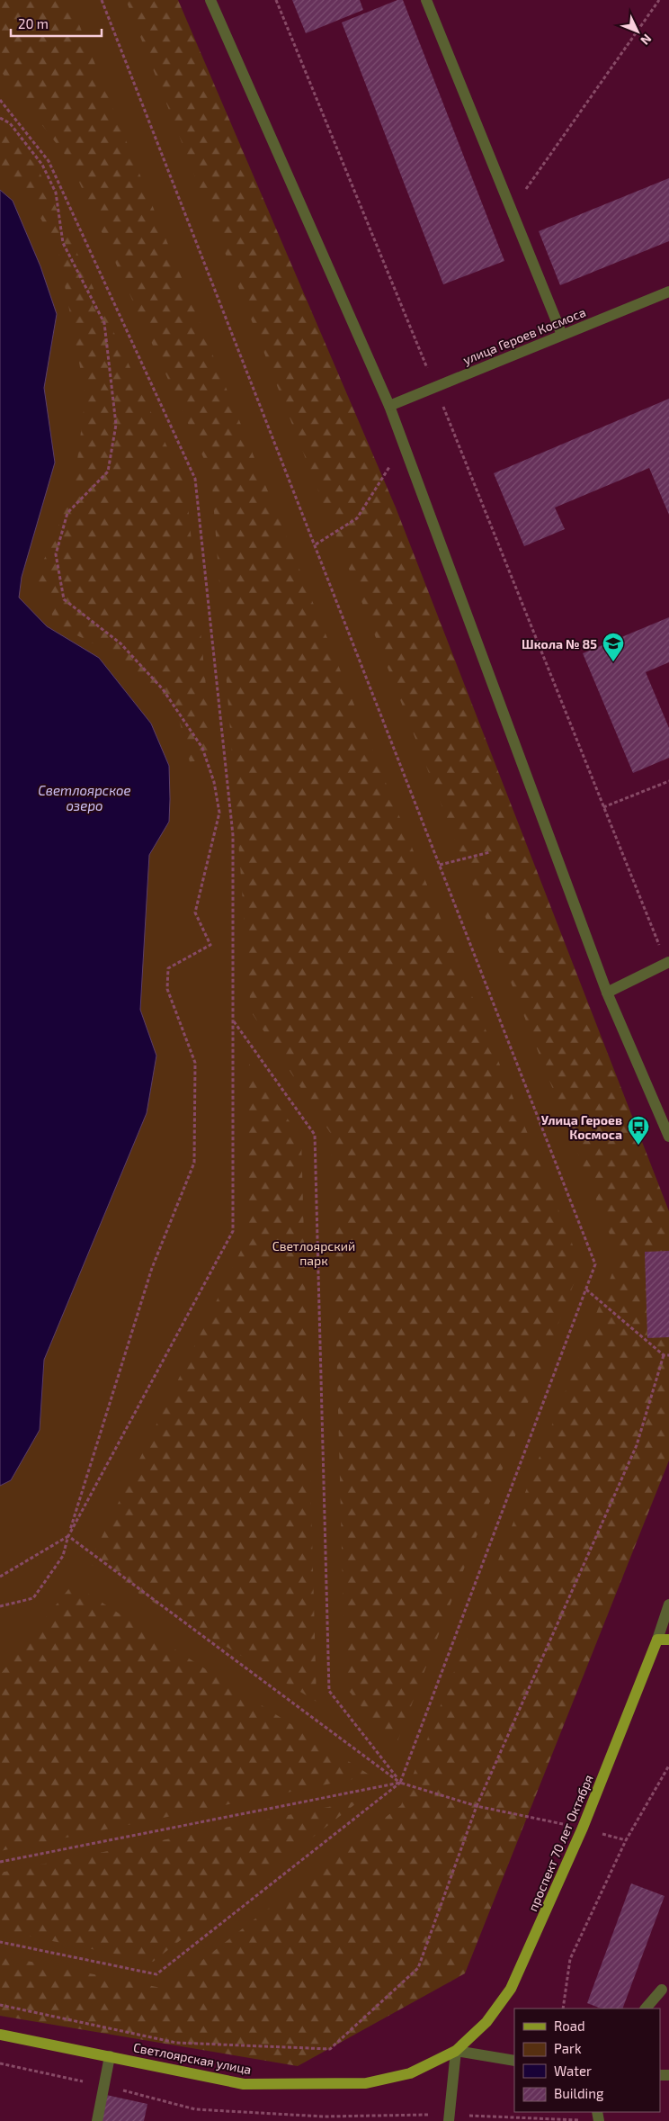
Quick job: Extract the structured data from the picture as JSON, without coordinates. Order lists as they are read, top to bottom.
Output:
{
  "streets": {
    "main road": ["проспект 70 лет Октября", "Светлоярская улица"],
    "street": ["улица Героев Космоса"]
  },
  "crossings": [
    ["проспект 70 лет Октября", "Светлоярская улица"]
  ],
  "water": ["Светлоярское озеро"],
  "parks": ["Светлоярский парк"],
  "places": {
    "school or university": ["Школа № 85"],
    "bus stop": ["Улица Героев Космоса"]
  },
  "legend": [
    "Road",
    "Park",
    "Water",
    "Building"
  ],
  "scale_bar": "20 m",
  "north": "bottom right"
}
